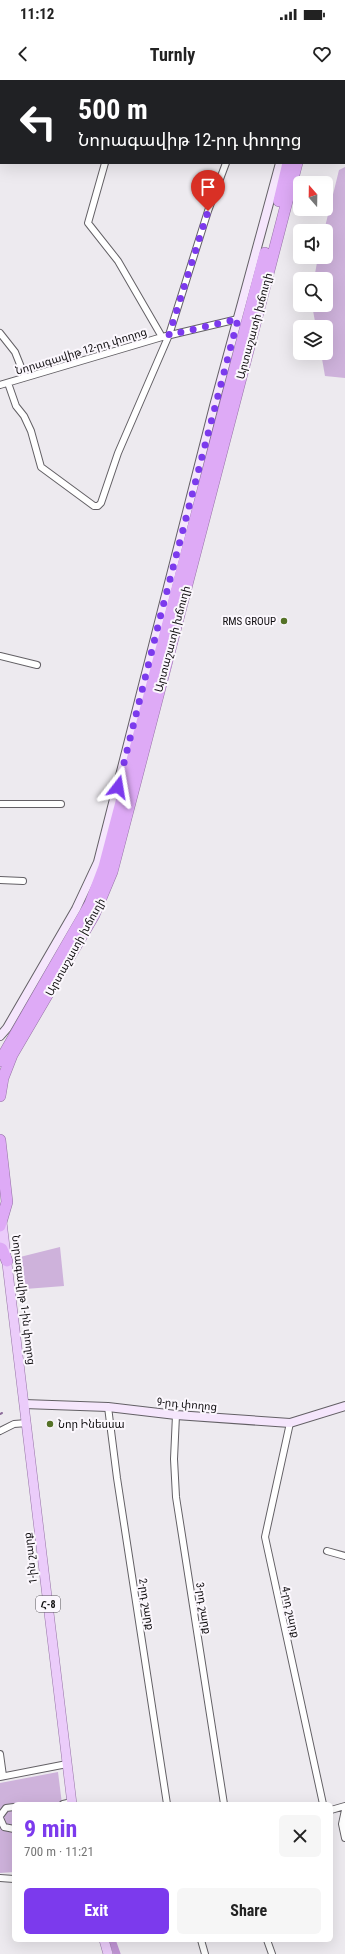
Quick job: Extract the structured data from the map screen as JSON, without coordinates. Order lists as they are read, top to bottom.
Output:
{
  "streets": {
    "highway": ["Արտաշատի խճուղի"],
    "main road": ["Նորագավիթ 1-ին փողոց", "1-ին շարք", "Հ-8"],
    "street": [
      "Նորագավիթ 12-րդ փողոց",
      "9-րդ փողոց",
      "2-րդ շարք",
      "3-րդ շարք",
      "4-րդ շարք"
    ]
  },
  "crossings": [
    ["Արտաշատի խճուղի", "Նորագավիթ 12-րդ փողոց"],
    ["Նորագավիթ 1-ին փողոց", "9-րդ փողոց"],
    ["Նորագավիթ 1-ին փողոց", "1-ին շարք"],
    ["9-րդ փողոց", "1-ին շարք"],
    ["9-րդ փողոց", "2-րդ շարք"],
    ["9-րդ փողոց", "3-րդ շարք"],
    ["9-րդ փողոց", "4-րդ շարք"]
  ],
  "places": ["RMS GROUP", "Նոր Ինեսսա"],
  "north": "top",
  "page": {
    "status": "11:12",
    "header": "Turnly",
    "turn": ["500 m", "Նորագավիթ 12-րդ փողոց"],
    "heading": ["9 min", "700 m · 11:21"],
    "buttons": ["Exit", "Share"]
  }
}
